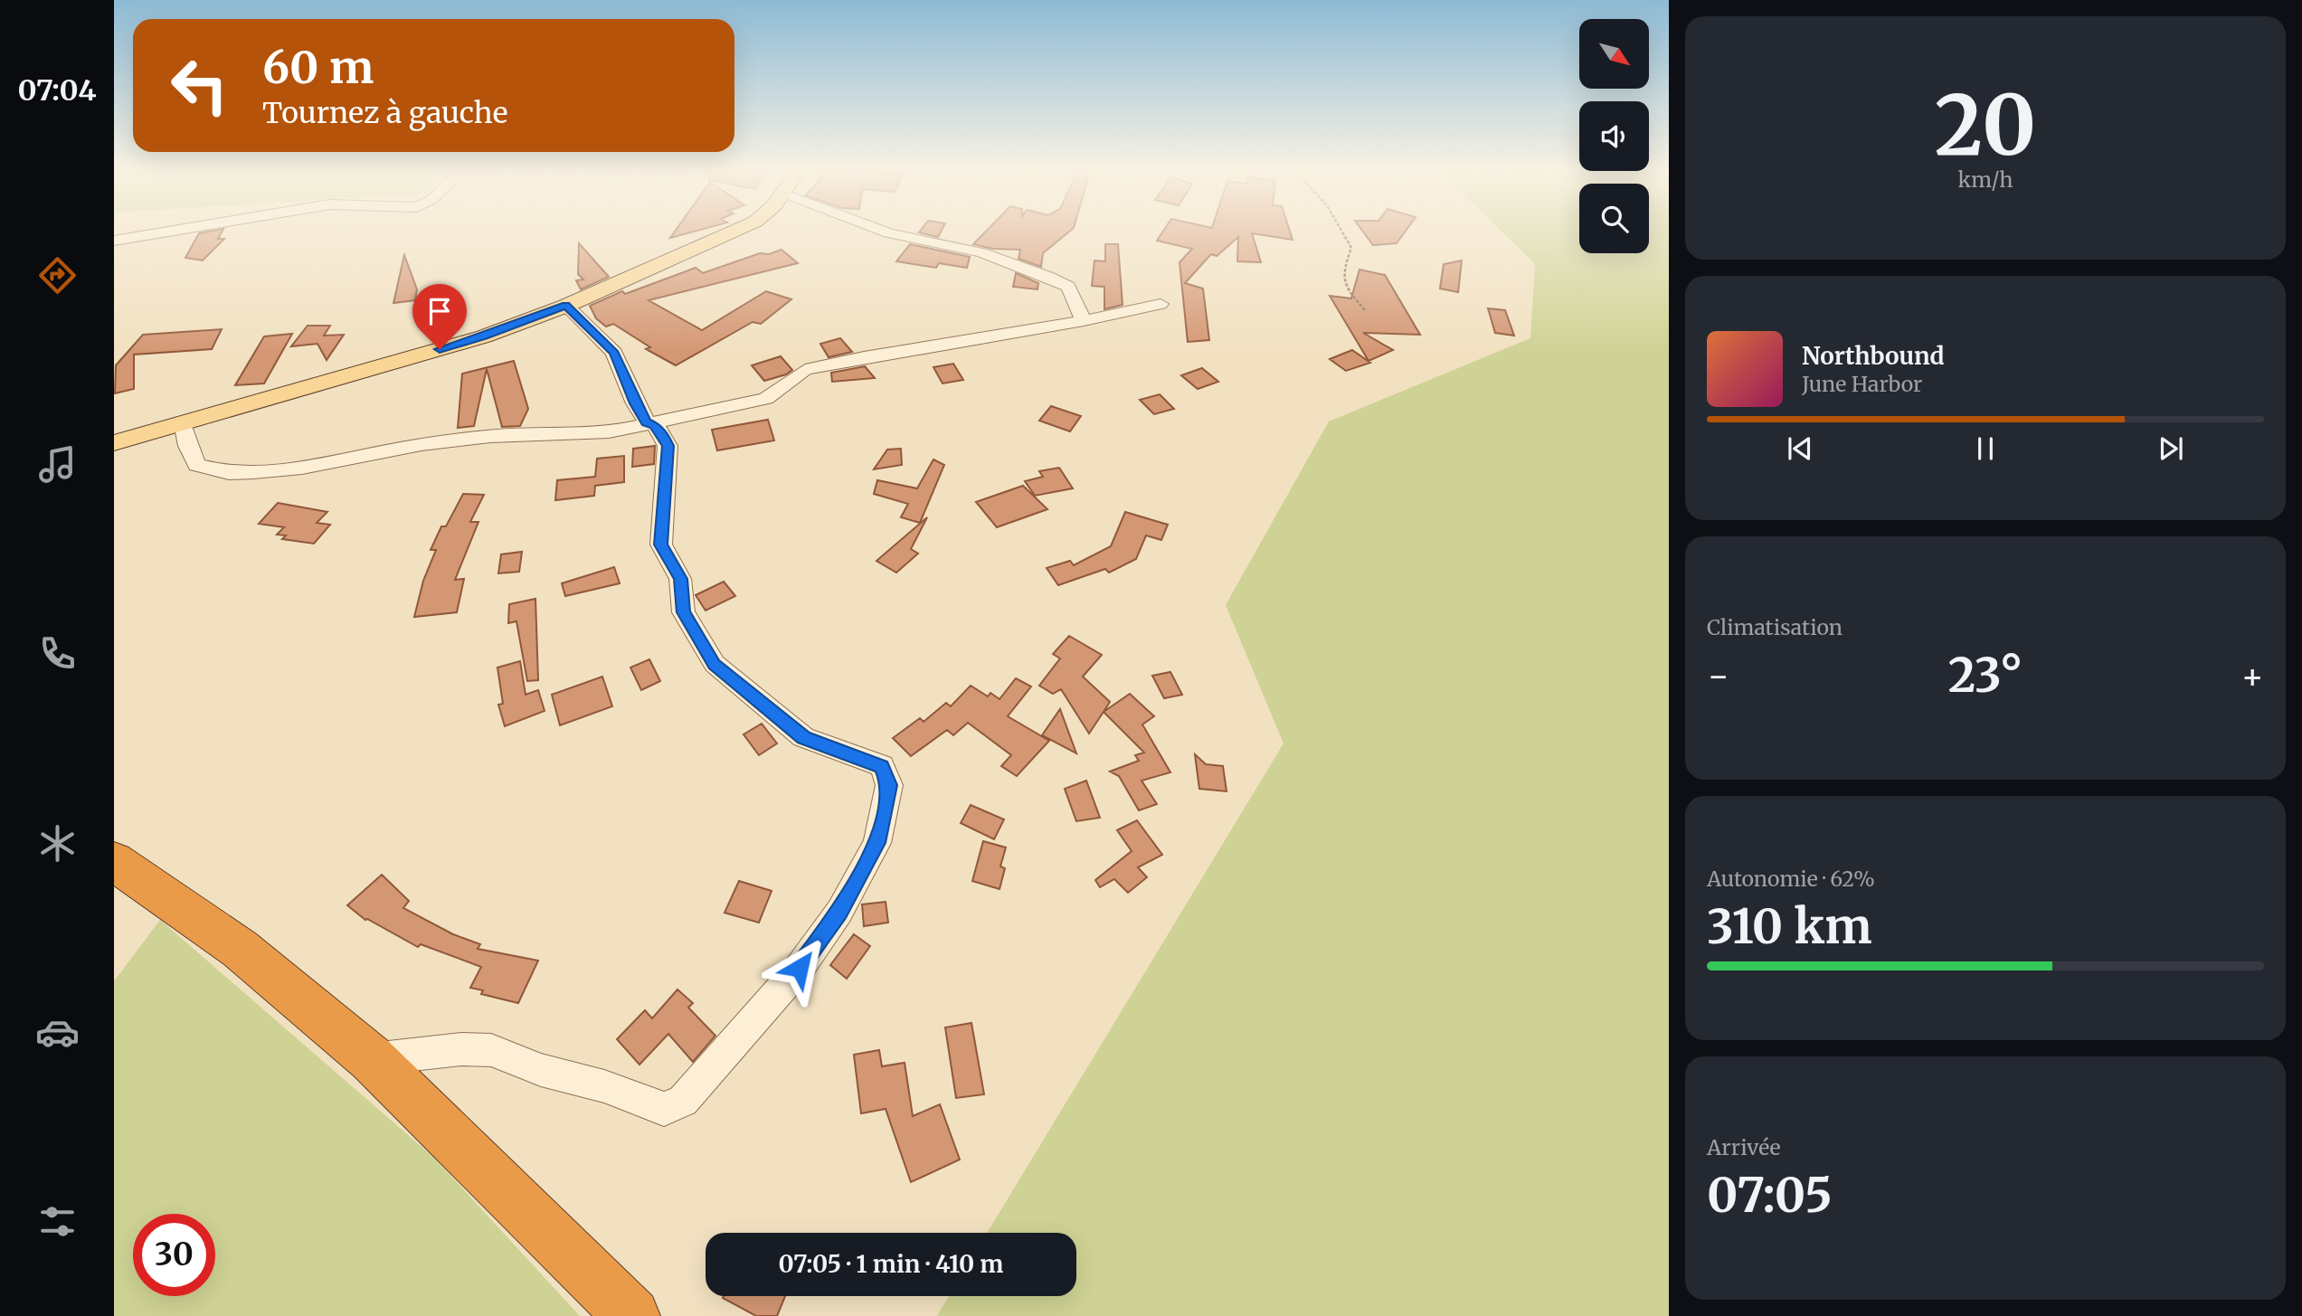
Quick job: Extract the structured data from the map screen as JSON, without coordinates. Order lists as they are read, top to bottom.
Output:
{
  "north": "bottom right",
  "page": {
    "tabs": "07:04",
    "tile": [
      ["20", "km/h"],
      "Climatisation",
      ["Autonomie · 62%", "310 km"],
      ["Arrivée", "07:05"]
    ],
    "turn": ["60 m", "Tournez à gauche"],
    "song": ["Northbound", "June Harbor"],
    "heat": ["−", "23°", "+"],
    "limit": "30",
    "trip": "07:05 · 1 min · 410 m"
  }
}
